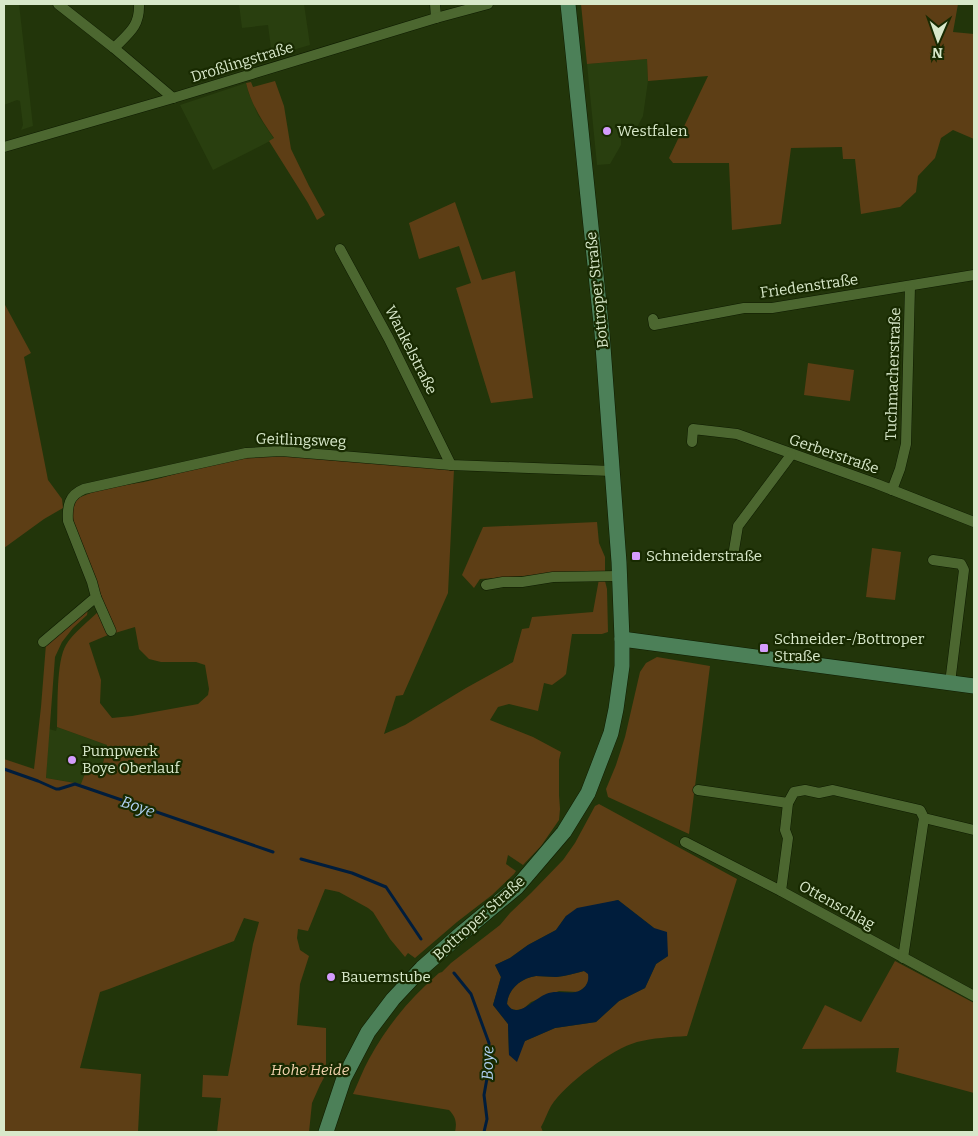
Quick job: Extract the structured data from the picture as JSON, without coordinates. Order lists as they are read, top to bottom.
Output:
{
  "streets": {
    "main road": ["Bottroper Straße"],
    "street": [
      "Droßlingstraße",
      "Friedenstraße",
      "Wankelstraße",
      "Tuchmacherstraße",
      "Geitlingsweg",
      "Gerberstraße",
      "Ottenschlag"
    ]
  },
  "crossings": [
    ["Friedenstraße", "Tuchmacherstraße"],
    ["Bottroper Straße", "Geitlingsweg"],
    ["Wankelstraße", "Geitlingsweg"],
    ["Tuchmacherstraße", "Gerberstraße"]
  ],
  "water": ["Boye"],
  "parks": ["Hohe Heide"],
  "places": {
    "other": ["Westfalen", "Pumpwerk Boye Oberlauf", "Bauernstube"],
    "transit": ["Schneiderstraße", "Schneider-/Bottroper Straße"]
  },
  "north": "bottom"
}
